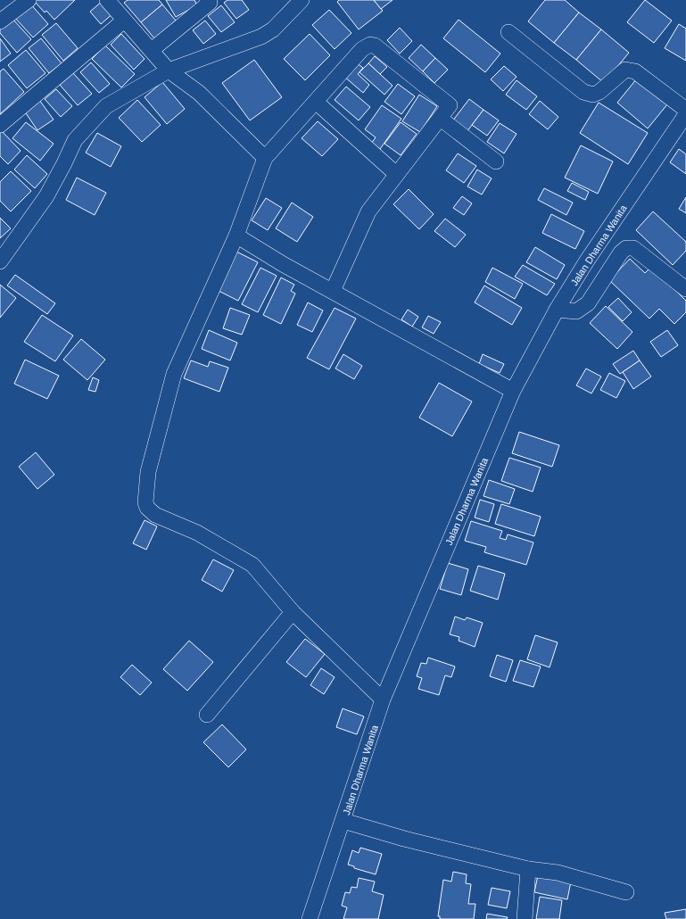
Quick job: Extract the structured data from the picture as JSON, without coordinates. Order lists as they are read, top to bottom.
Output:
{
  "streets": {
    "street": ["Jalan Dharma Wanita"]
  }
}
